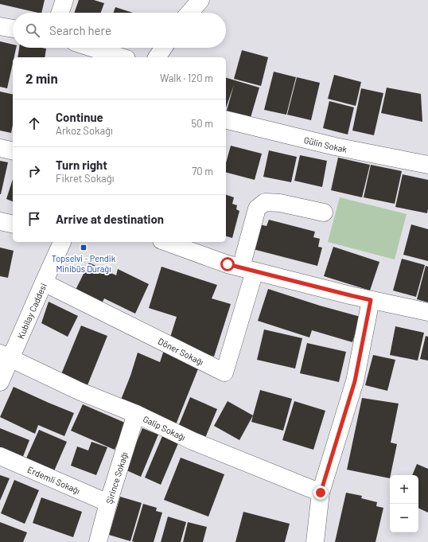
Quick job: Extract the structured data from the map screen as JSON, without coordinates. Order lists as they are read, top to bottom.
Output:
{
  "streets": {
    "street": [
      "Gülin Sokak",
      "Kubilay Caddesi",
      "Döner Sokağı",
      "Galip Sokağı",
      "Şirince Sokağı",
      "Erdemli Sokağı"
    ]
  },
  "crossings": [
    ["Kubilay Caddesi", "Döner Sokağı"],
    ["Kubilay Caddesi", "Galip Sokağı"],
    ["Galip Sokağı", "Şirince Sokağı"],
    ["Şirince Sokağı", "Erdemli Sokağı"]
  ],
  "places": {
    "transit": ["Topselvi - Pendik Minibüs Durağı"]
  },
  "page": {
    "search": "Search here",
    "heading": ["2 min", "Walk · 120 m"],
    "list": [
      ["Continue", "Arkoz Sokağı", "50 m"],
      ["Turn right", "Fikret Sokağı", "70 m"],
      "Arrive at destination"
    ],
    "map_buttons": ["+", "−"]
  }
}
